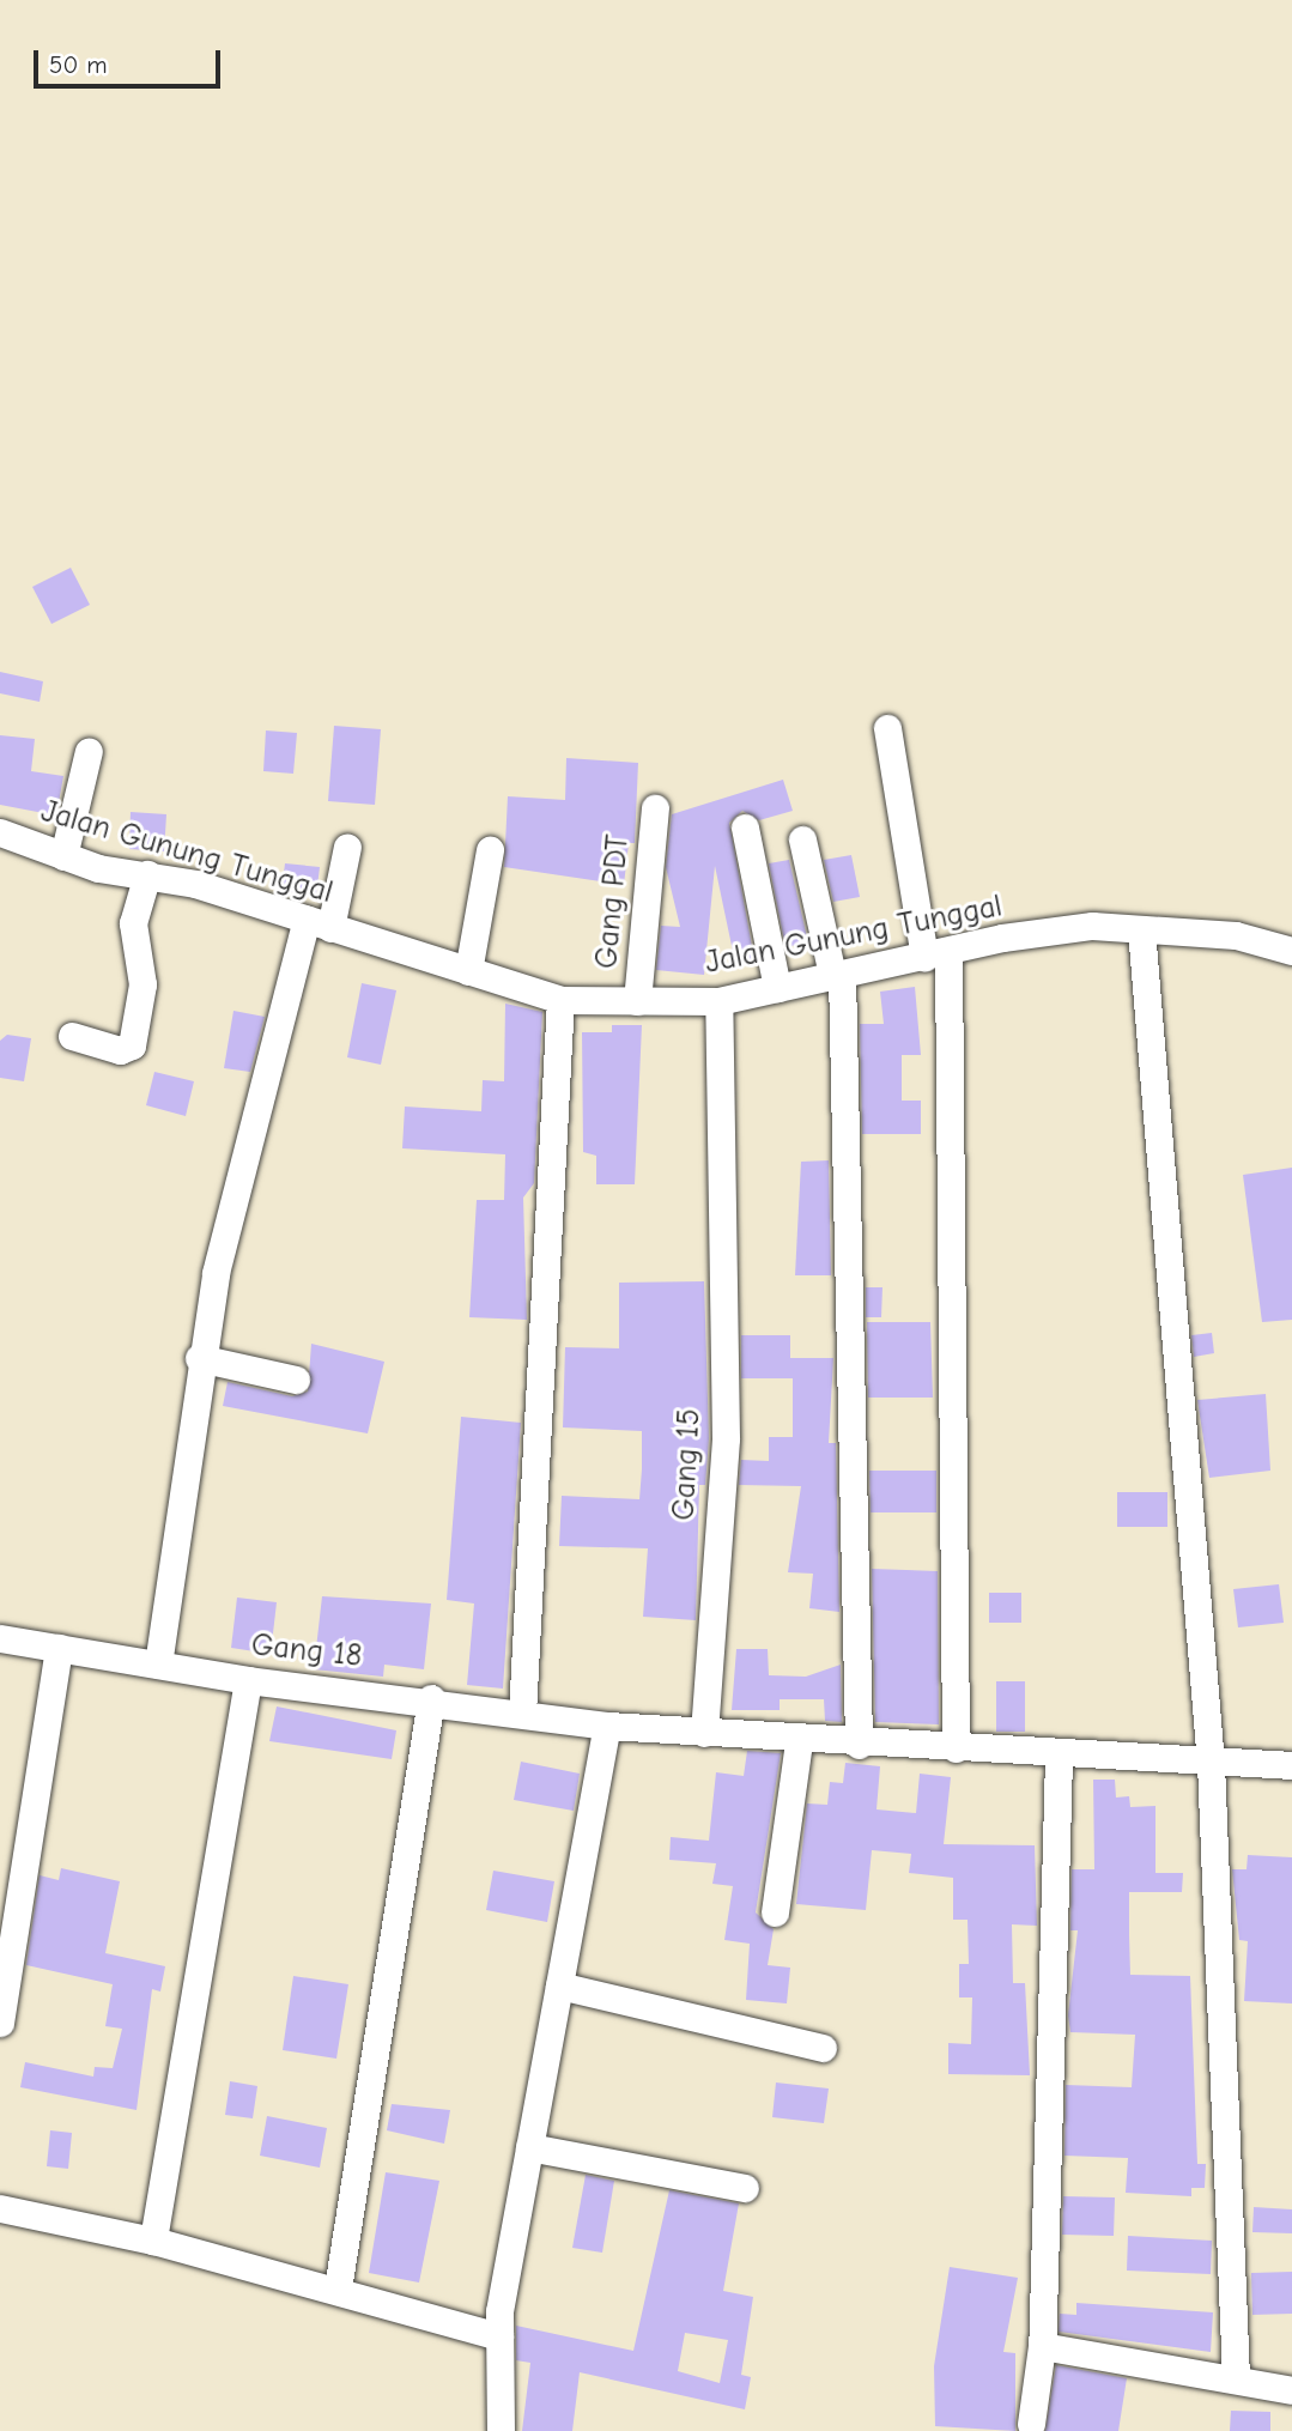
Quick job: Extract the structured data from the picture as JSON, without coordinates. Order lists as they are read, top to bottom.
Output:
{
  "streets": {
    "street": [
      "Jalan Gunung Tunggal",
      "Gang PDT",
      "Gang 15",
      "Gang 18"
    ]
  },
  "crossings": [
    ["Jalan Gunung Tunggal", "Gang PDT"],
    ["Jalan Gunung Tunggal", "Gang 15"],
    ["Gang 15", "Gang 18"]
  ],
  "scale_bar": "50 m"
}
